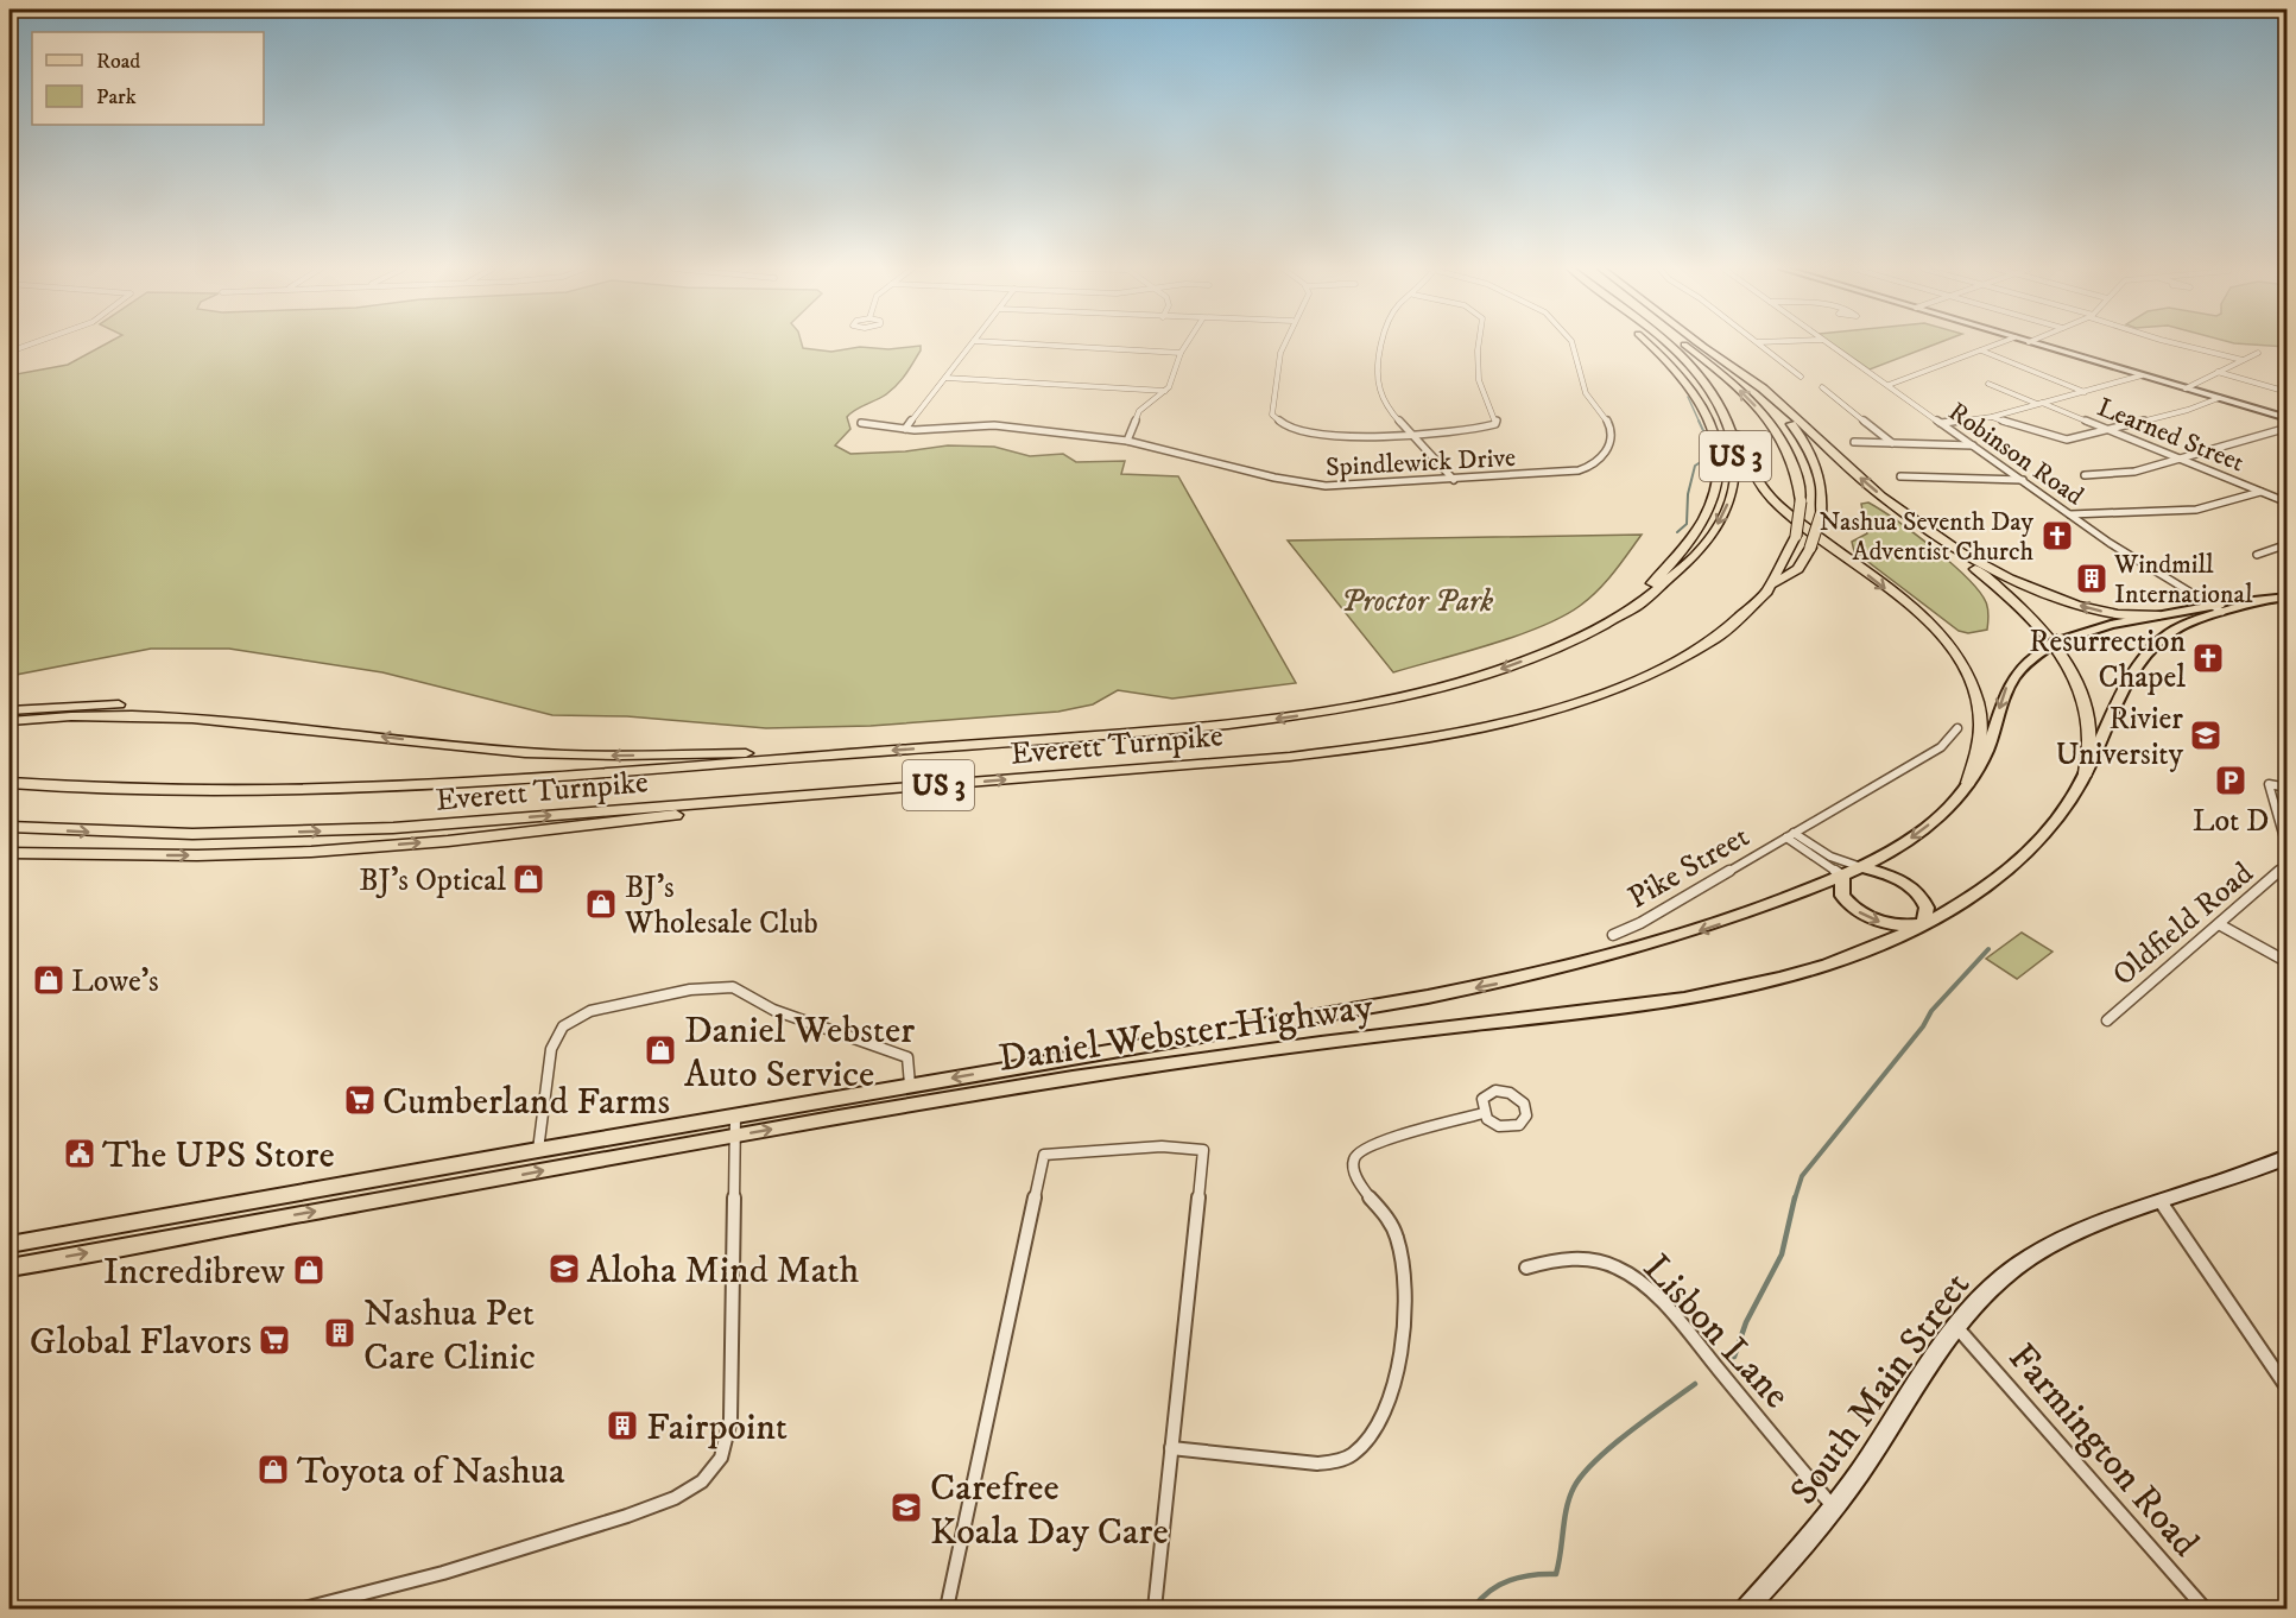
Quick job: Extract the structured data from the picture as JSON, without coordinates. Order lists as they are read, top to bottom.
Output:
{
  "streets": {
    "highway": ["US 3", "Everett Turnpike"],
    "main road": ["Daniel Webster Highway"],
    "street": [
      "Learned Street",
      "Robinson Road",
      "Spindlewick Drive",
      "Pike Street",
      "Oldfield Road",
      "Lisbon Lane",
      "South Main Street",
      "Farmington Road"
    ]
  },
  "crossings": [
    ["Robinson Road", "Daniel Webster Highway"],
    ["Pike Street", "Daniel Webster Highway"],
    ["Lisbon Lane", "South Main Street"],
    ["South Main Street", "Farmington Road"]
  ],
  "parks": ["Proctor Park"],
  "places": {
    "church": ["Nashua Seventh Day Adventist Church", "Resurrection Chapel"],
    "building": ["Windmill International", "Nashua Pet Care Clinic", "Fairpoint"],
    "school or university": ["Rivier University", "Aloha Mind Math", "Carefree Koala Day Care"],
    "parking": ["Lot D"],
    "shop": [
      "BJ's Optical",
      "BJ's Wholesale Club",
      "Lowe's",
      "Daniel Webster Auto Service",
      "Incredibrew",
      "Toyota of Nashua"
    ],
    "supermarket": ["Cumberland Farms", "Global Flavors"],
    "public building": ["The UPS Store"]
  },
  "legend": ["Road", "Park"]
}
